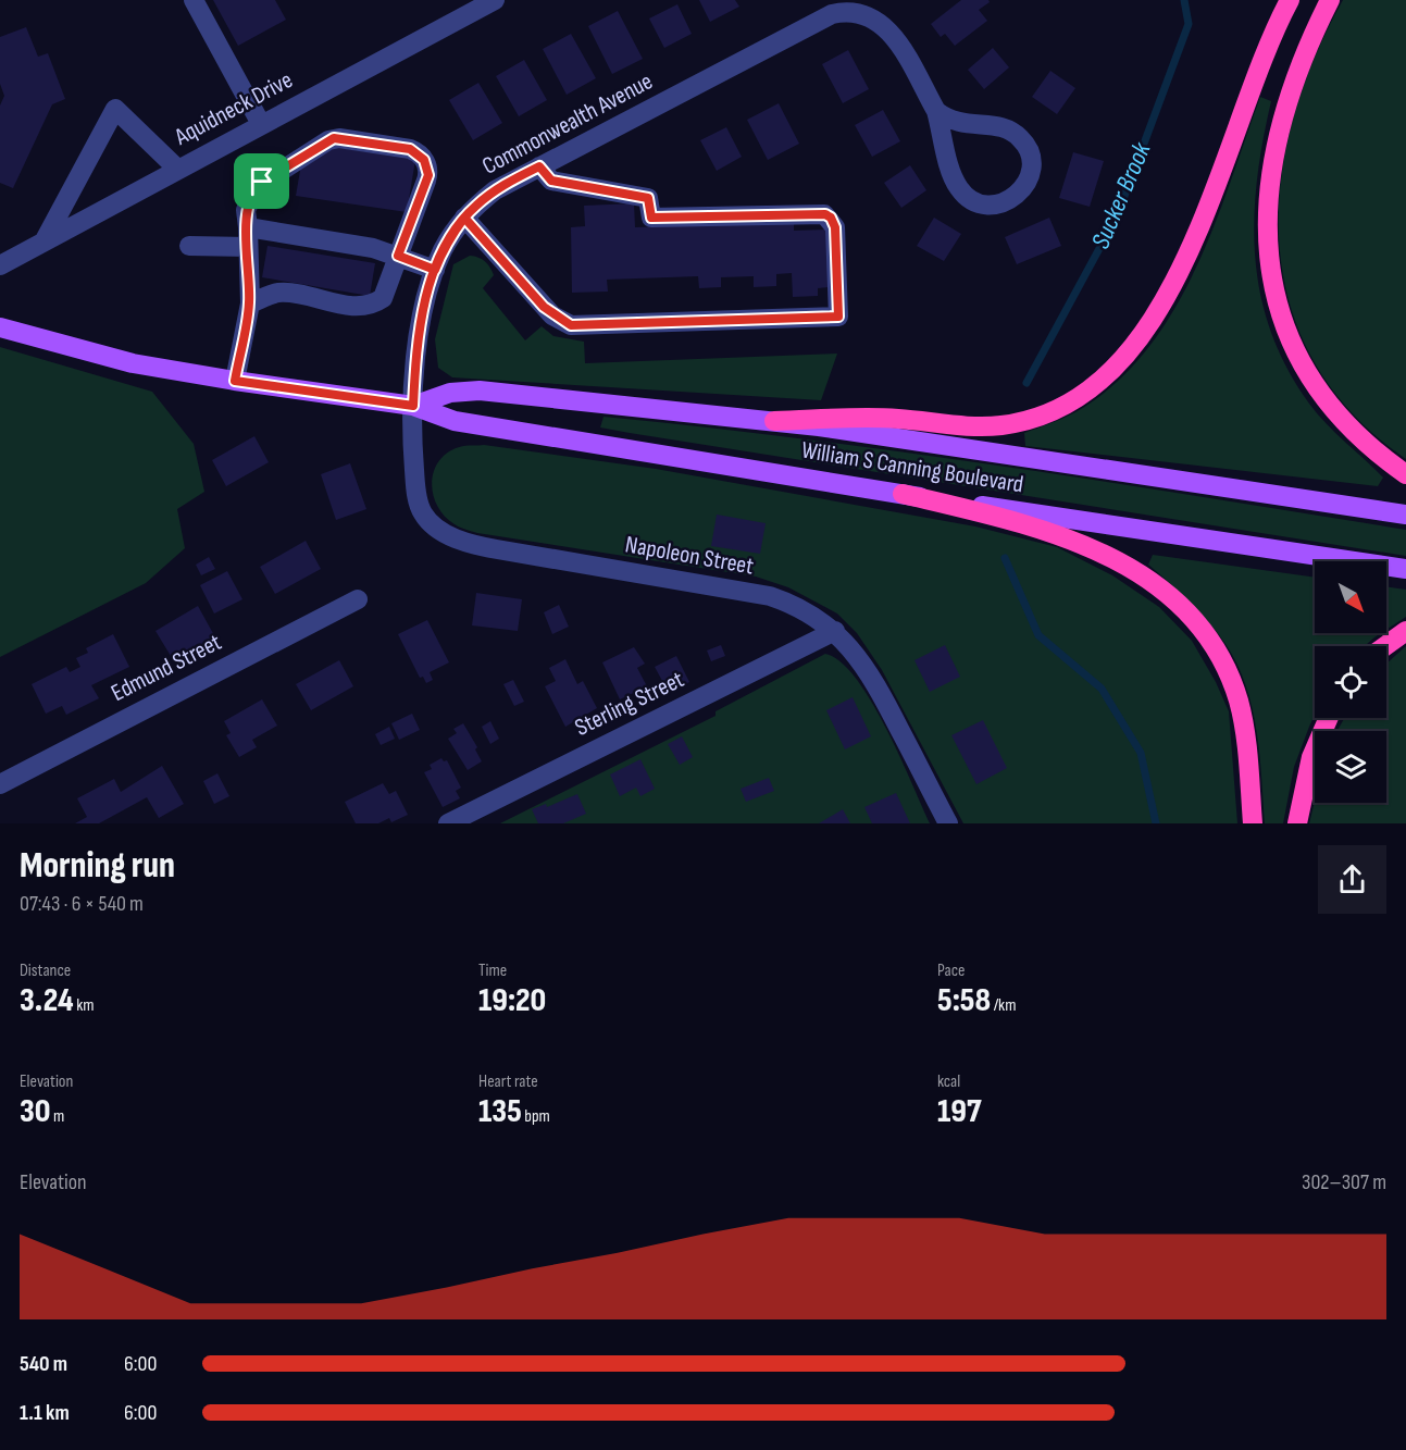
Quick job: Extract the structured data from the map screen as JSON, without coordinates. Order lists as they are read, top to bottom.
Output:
{
  "streets": {
    "main road": ["William S Canning Boulevard"],
    "street": [
      "Aquidneck Drive",
      "Commonwealth Avenue",
      "Napoleon Street",
      "Edmund Street",
      "Sterling Street"
    ]
  },
  "crossings": [
    ["Commonwealth Avenue", "William S Canning Boulevard"],
    ["Commonwealth Avenue", "Napoleon Street"],
    ["William S Canning Boulevard", "Napoleon Street"],
    ["Napoleon Street", "Sterling Street"]
  ],
  "water": ["Sucker Brook"],
  "north": "bottom right",
  "page": {
    "heading": ["Morning run", "07:43 · 6 × 540 m"],
    "stats": [
      ["Distance", "3.24 km"],
      ["Time", "19:20"],
      ["Pace", "5:58 /km"],
      ["Elevation", "30 m"],
      ["Heart rate", "135 bpm"],
      ["kcal", "197"]
    ],
    "chart": ["Elevation", "302–307 m"],
    "list": [
      {
        "name": "540 m",
        "note": "6:00"
      },
      {
        "name": "1.1 km",
        "note": "6:00"
      }
    ]
  }
}
